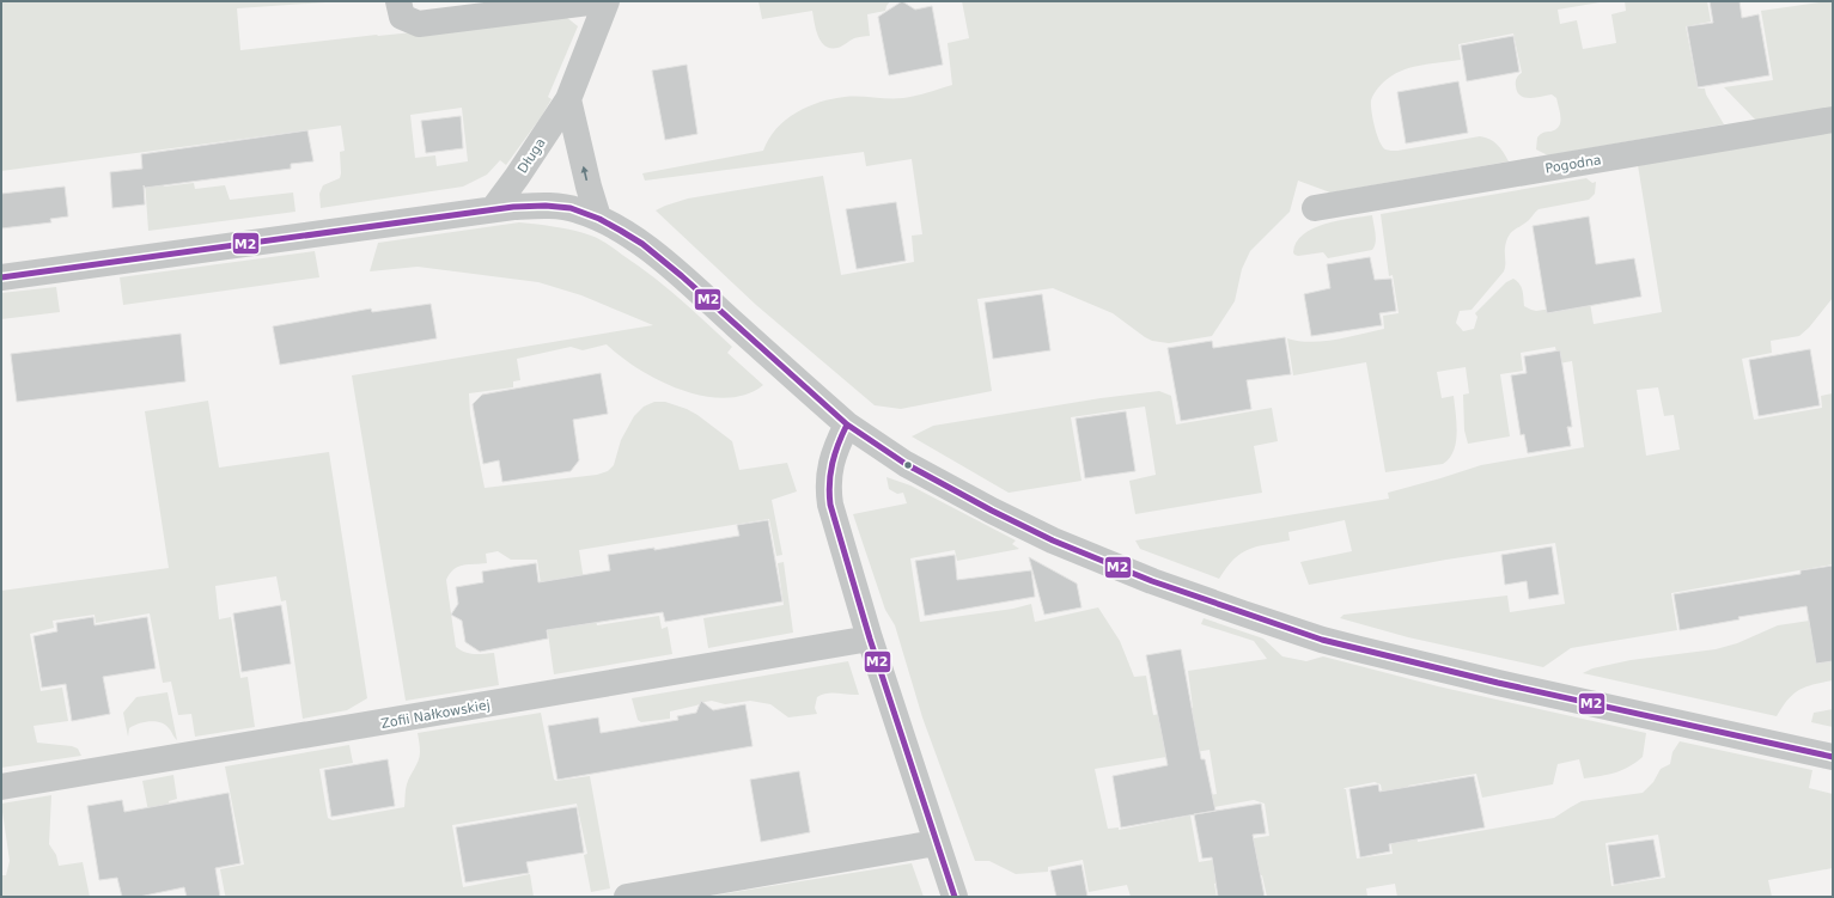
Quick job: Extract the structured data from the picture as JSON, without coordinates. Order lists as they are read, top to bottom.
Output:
{
  "streets": {
    "street": ["Długa", "Pogodna", "Zofii Nałkowskiej"]
  },
  "lines": ["transit line M2"]
}
